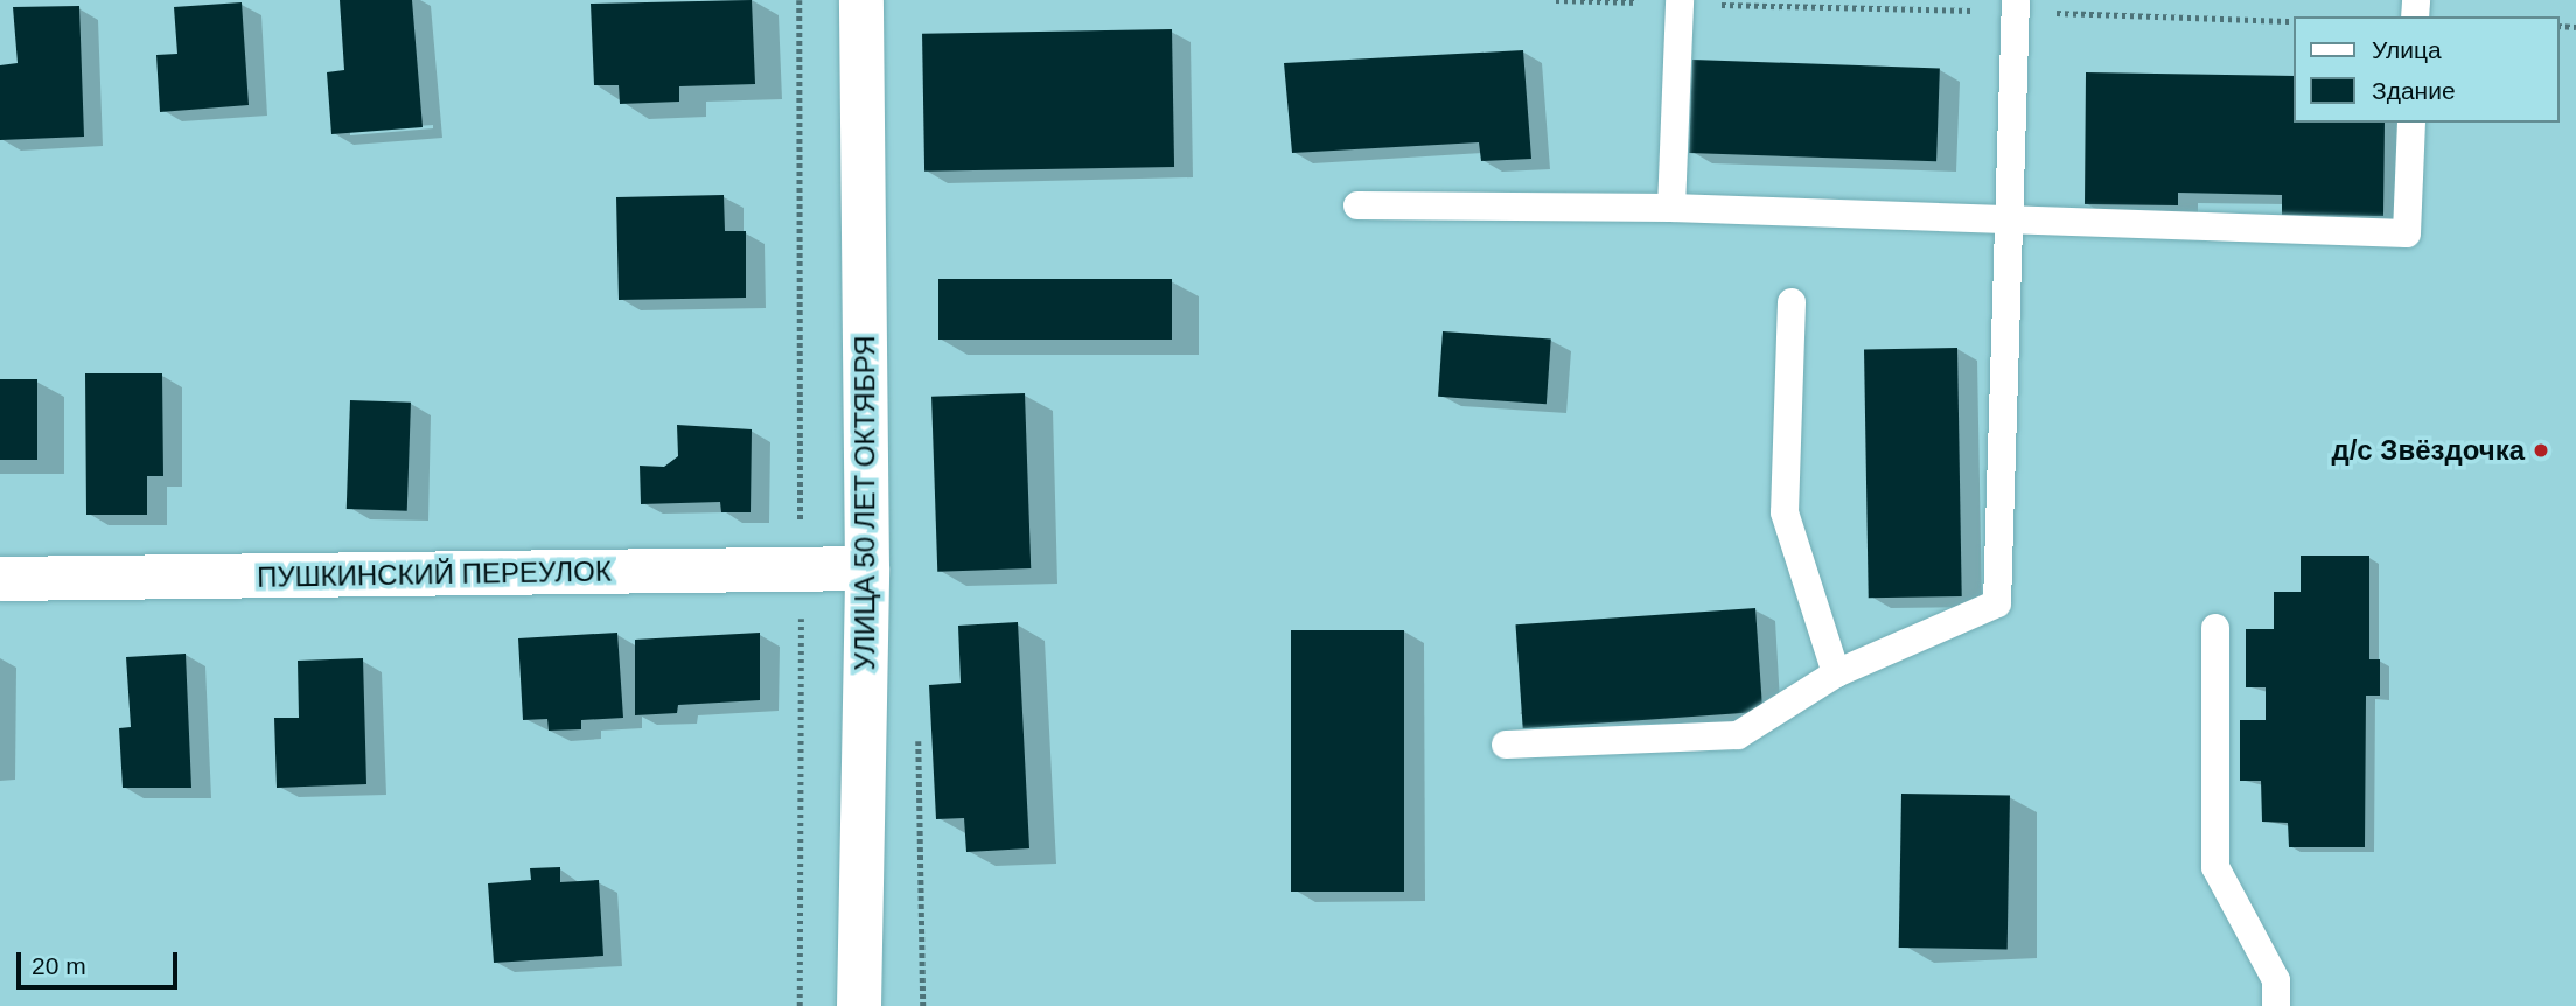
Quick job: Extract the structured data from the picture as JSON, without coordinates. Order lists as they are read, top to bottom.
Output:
{
  "streets": {
    "street": ["УЛИЦА 50 ЛЕТ ОКТЯБРЯ", "ПУШКИНСКИЙ ПЕРЕУЛОК"]
  },
  "crossings": [
    ["УЛИЦА 50 ЛЕТ ОКТЯБРЯ", "ПУШКИНСКИЙ ПЕРЕУЛОК"]
  ],
  "places": ["д/с Звёздочка"],
  "legend": ["Улица", "Здание"],
  "scale_bar": "20 m"
}
